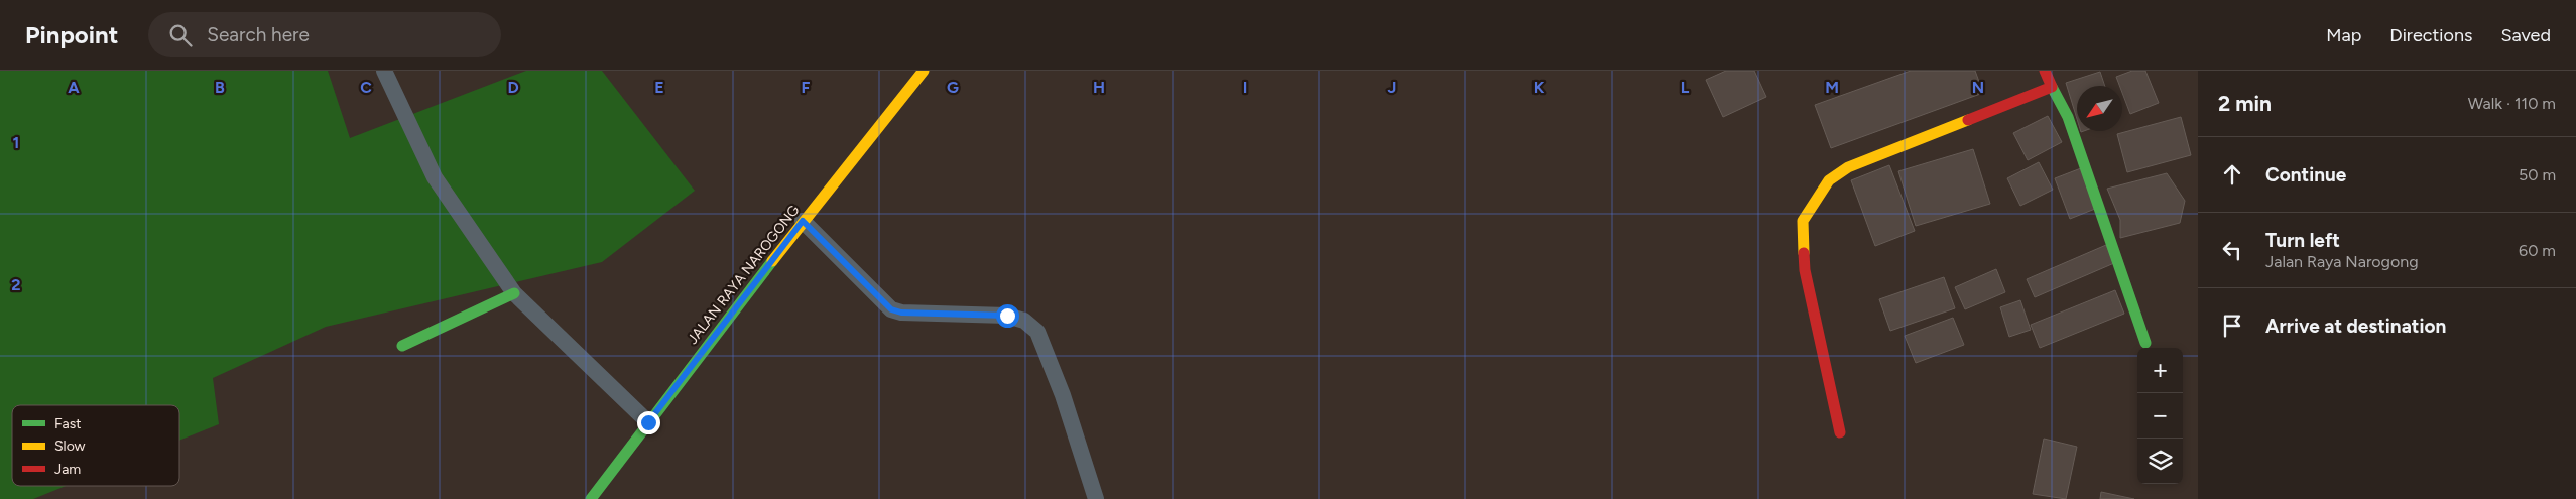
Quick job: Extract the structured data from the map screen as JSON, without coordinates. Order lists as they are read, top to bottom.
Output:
{
  "streets": {
    "street": ["JALAN RAYA NAROGONG"]
  },
  "legend": ["Fast", "Slow", "Jam"],
  "north": "bottom left",
  "page": {
    "header": "Pinpoint",
    "search": "Search here",
    "nav": ["Map", "Directions", "Saved"],
    "heading": ["2 min", "Walk · 110 m"],
    "list": [
      ["Continue", "50 m"],
      ["Turn left", "Jalan Raya Narogong", "60 m"],
      "Arrive at destination"
    ],
    "map_buttons": ["+", "−"]
  },
  "grid": {
    "columns": [
      "A",
      "B",
      "C",
      "D",
      "E",
      "F",
      "G",
      "H",
      "I",
      "J",
      "K",
      "L",
      "M",
      "N"
    ],
    "rows": ["1", "2"]
  }
}
